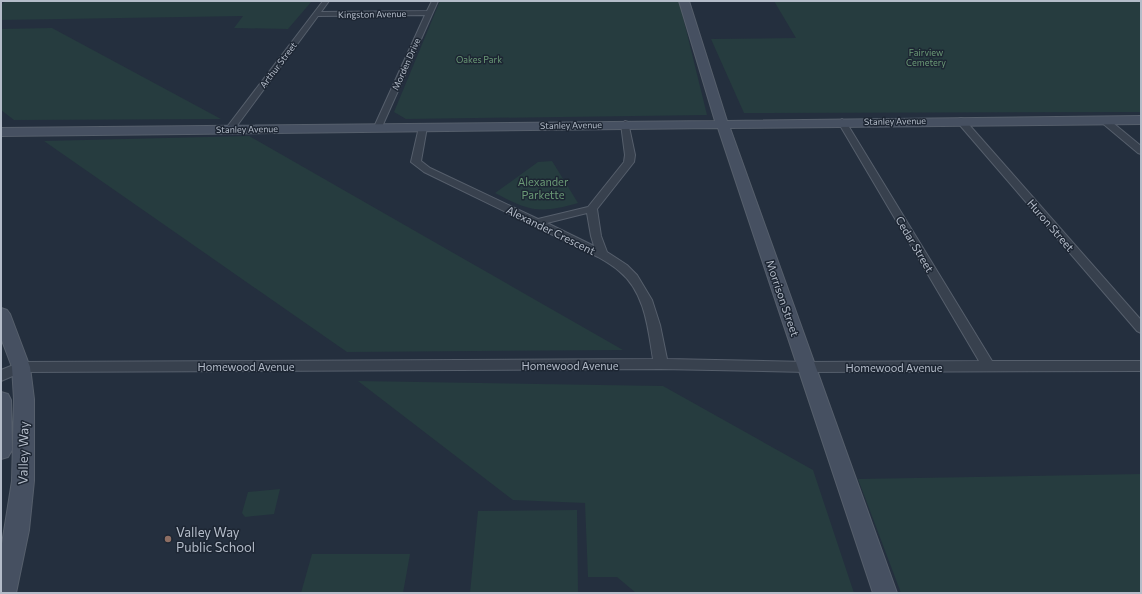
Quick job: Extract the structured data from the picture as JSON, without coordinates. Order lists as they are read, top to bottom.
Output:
{
  "streets": {
    "main road": ["Stanley Avenue", "Morrison Street", "Valley Way"],
    "street": [
      "Kingston Avenue",
      "Morden Drive",
      "Arthur Street",
      "Huron Street",
      "Alexander Crescent",
      "Cedar Street",
      "Homewood Avenue"
    ]
  },
  "crossings": [
    ["Kingston Avenue", "Morden Drive"],
    ["Kingston Avenue", "Arthur Street"],
    ["Morden Drive", "Stanley Avenue"],
    ["Arthur Street", "Stanley Avenue"],
    ["Stanley Avenue", "Huron Street"],
    ["Stanley Avenue", "Alexander Crescent"],
    ["Stanley Avenue", "Cedar Street"],
    ["Stanley Avenue", "Morrison Street"],
    ["Alexander Crescent", "Homewood Avenue"],
    ["Cedar Street", "Homewood Avenue"],
    ["Morrison Street", "Homewood Avenue"],
    ["Homewood Avenue", "Valley Way"]
  ],
  "parks": ["Fairview Cemetery", "Oakes Park", "Alexander Parkette"],
  "places": ["Valley Way Public School"]
}
